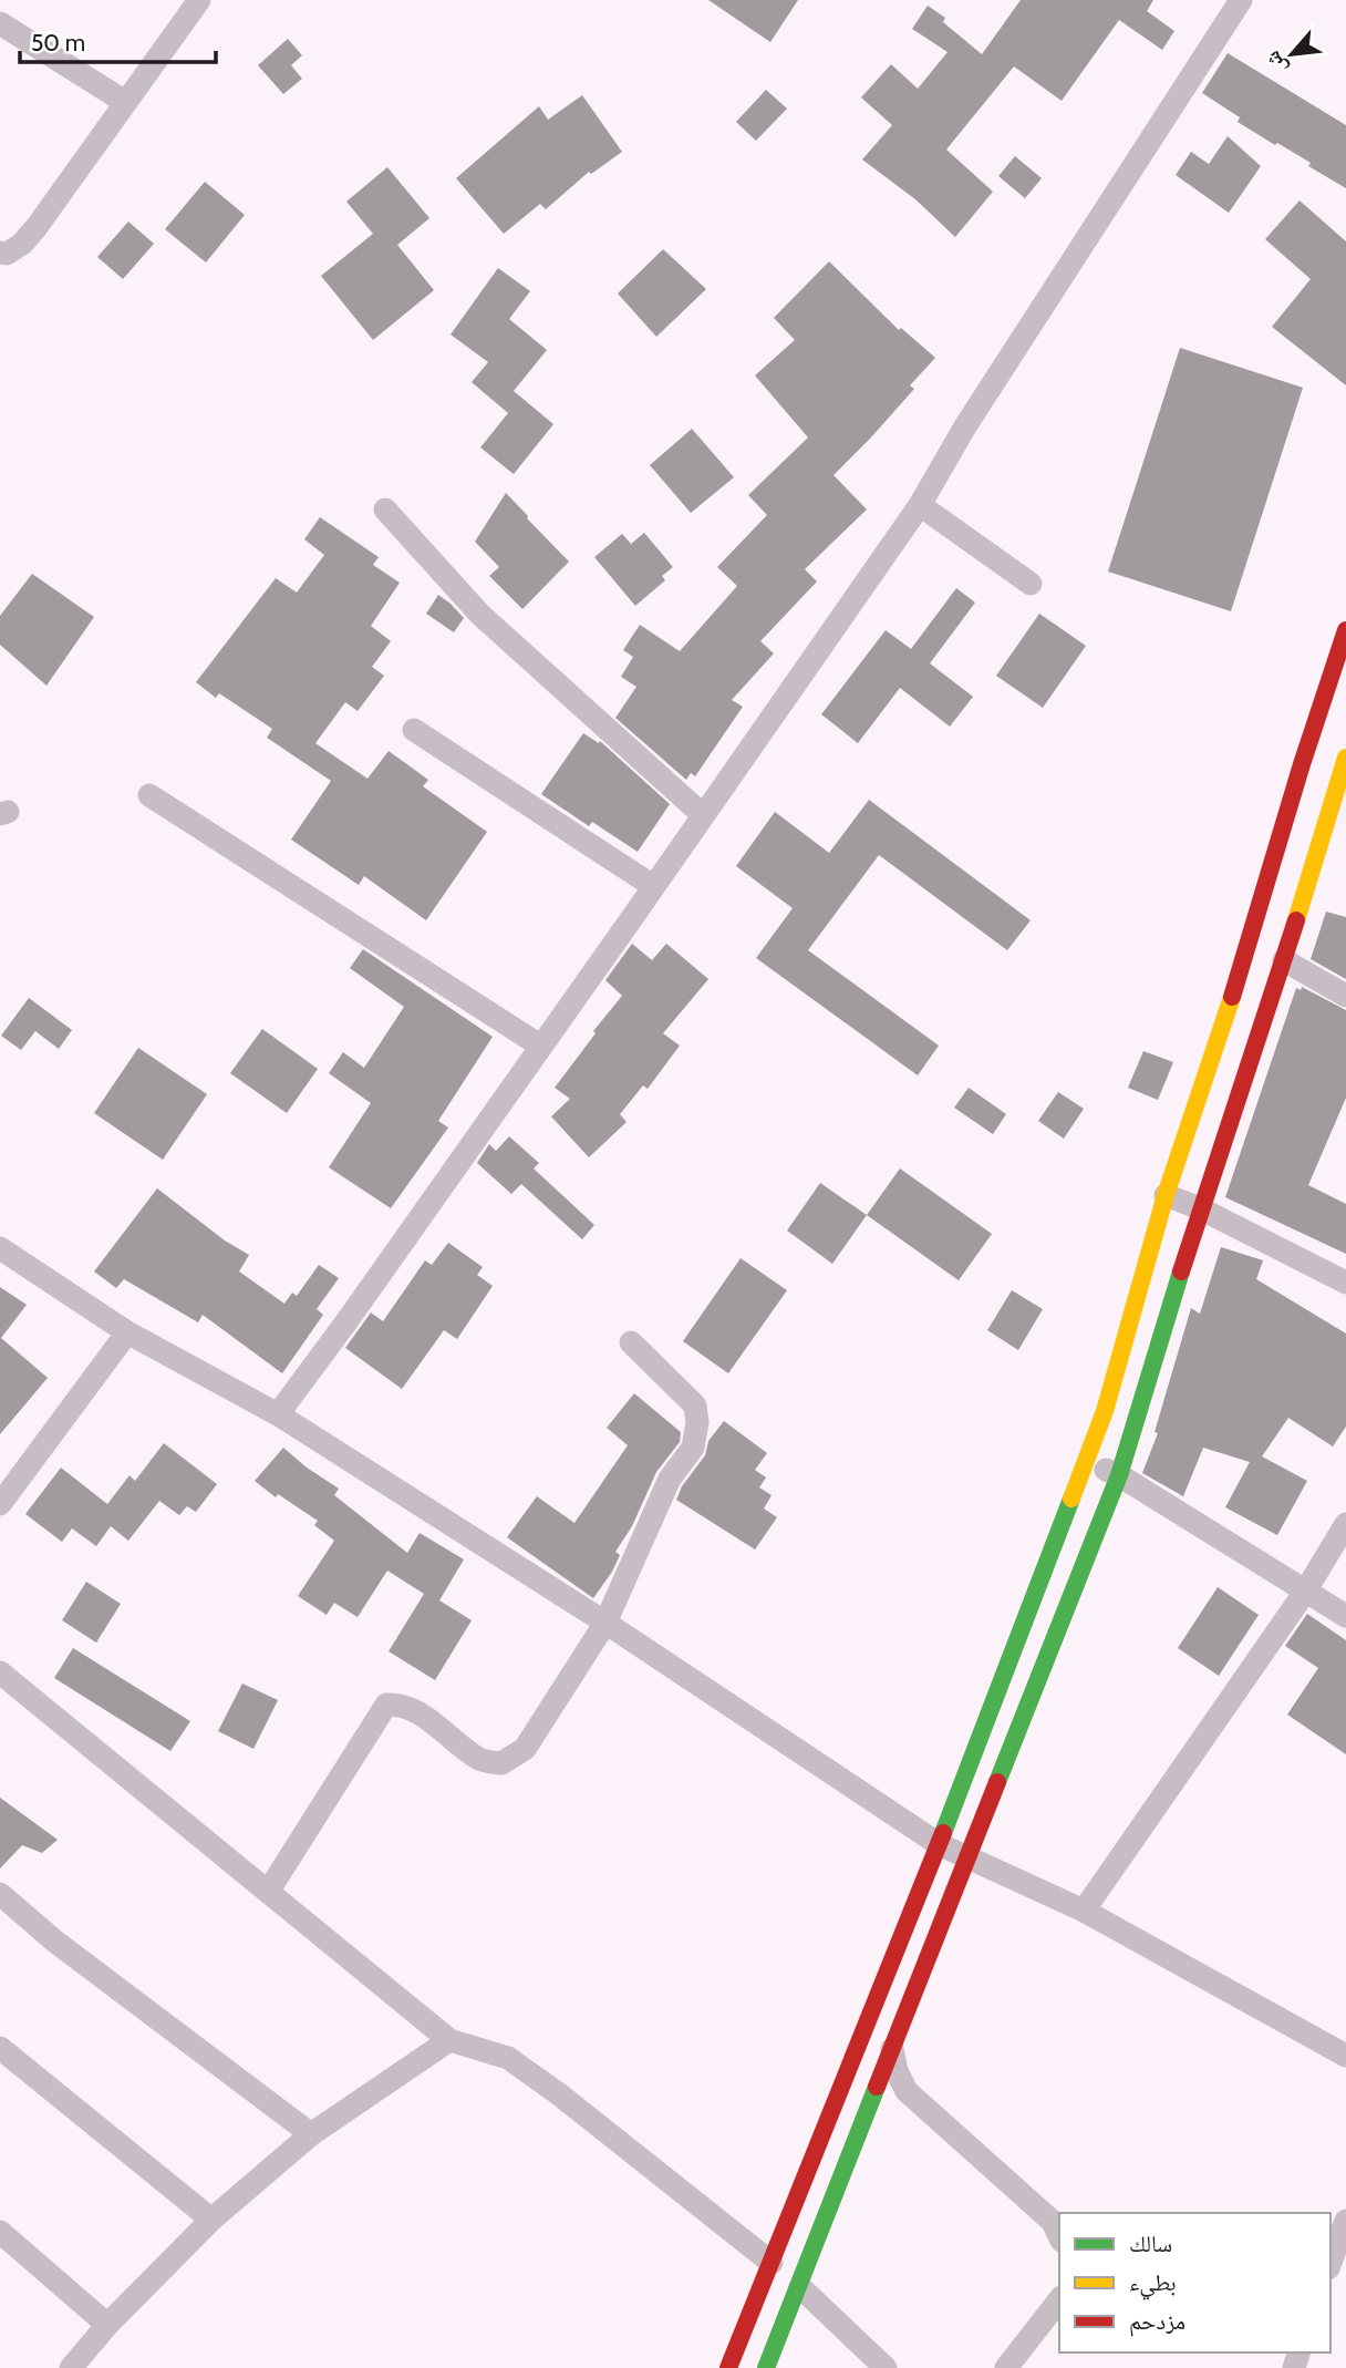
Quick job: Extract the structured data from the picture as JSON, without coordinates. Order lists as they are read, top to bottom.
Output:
{
  "legend": ["سالك", "بطيء", "مزدحم"],
  "scale_bar": "50 m",
  "north": "bottom left"
}
